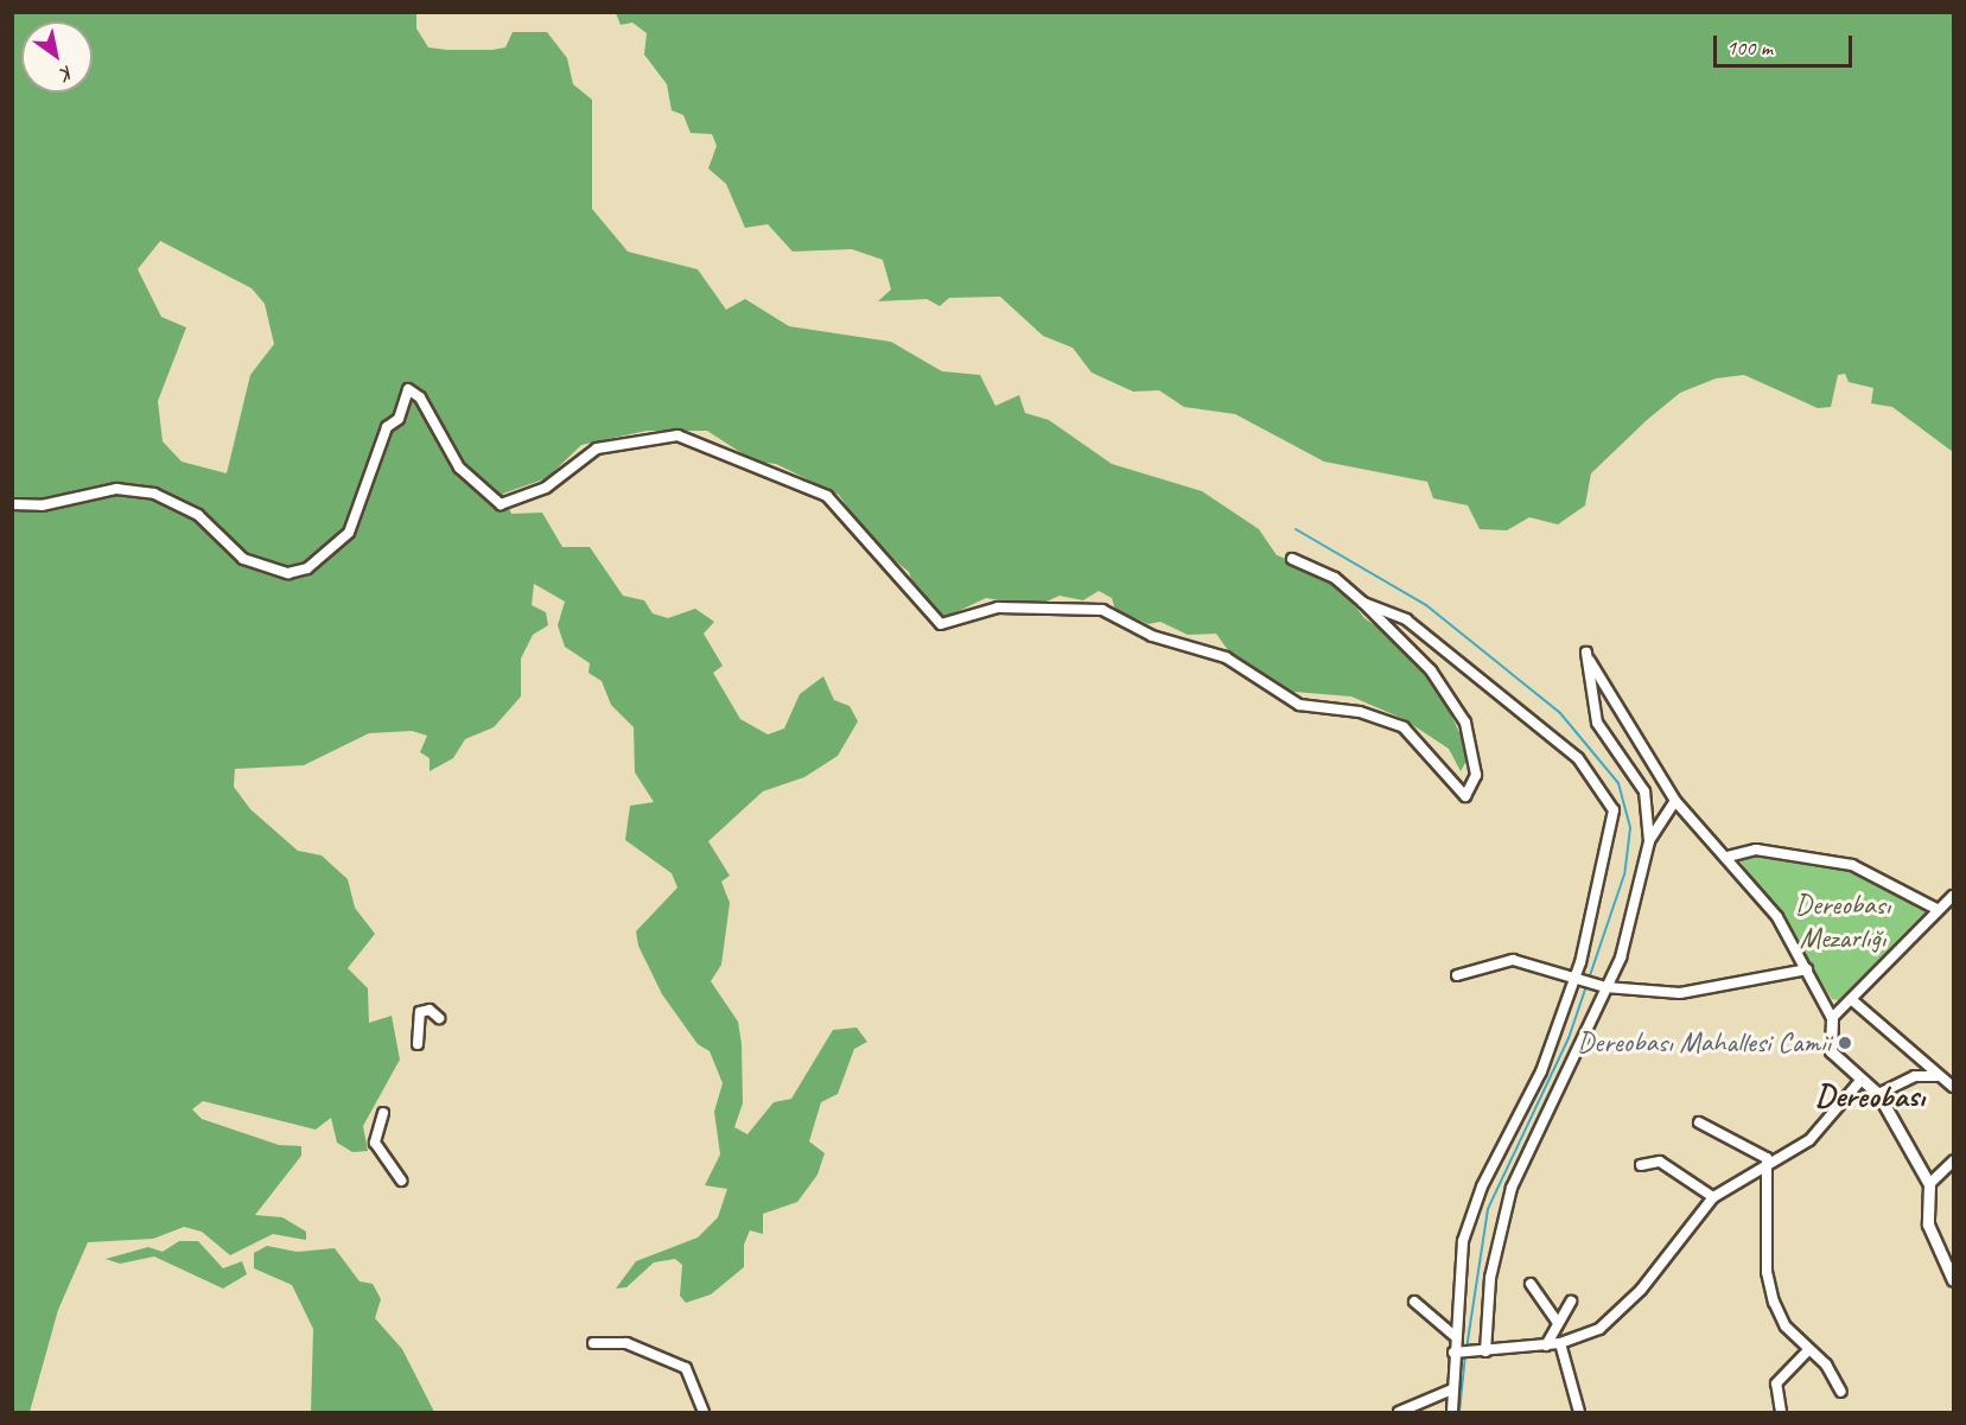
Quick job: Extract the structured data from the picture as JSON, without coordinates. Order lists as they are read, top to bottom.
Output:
{
  "districts": ["Dereobası"],
  "parks": ["Dereobası Mezarlığı"],
  "places": ["Dereobası Mahallesi Camii"],
  "scale_bar": "100 m",
  "north": "bottom right"
}
